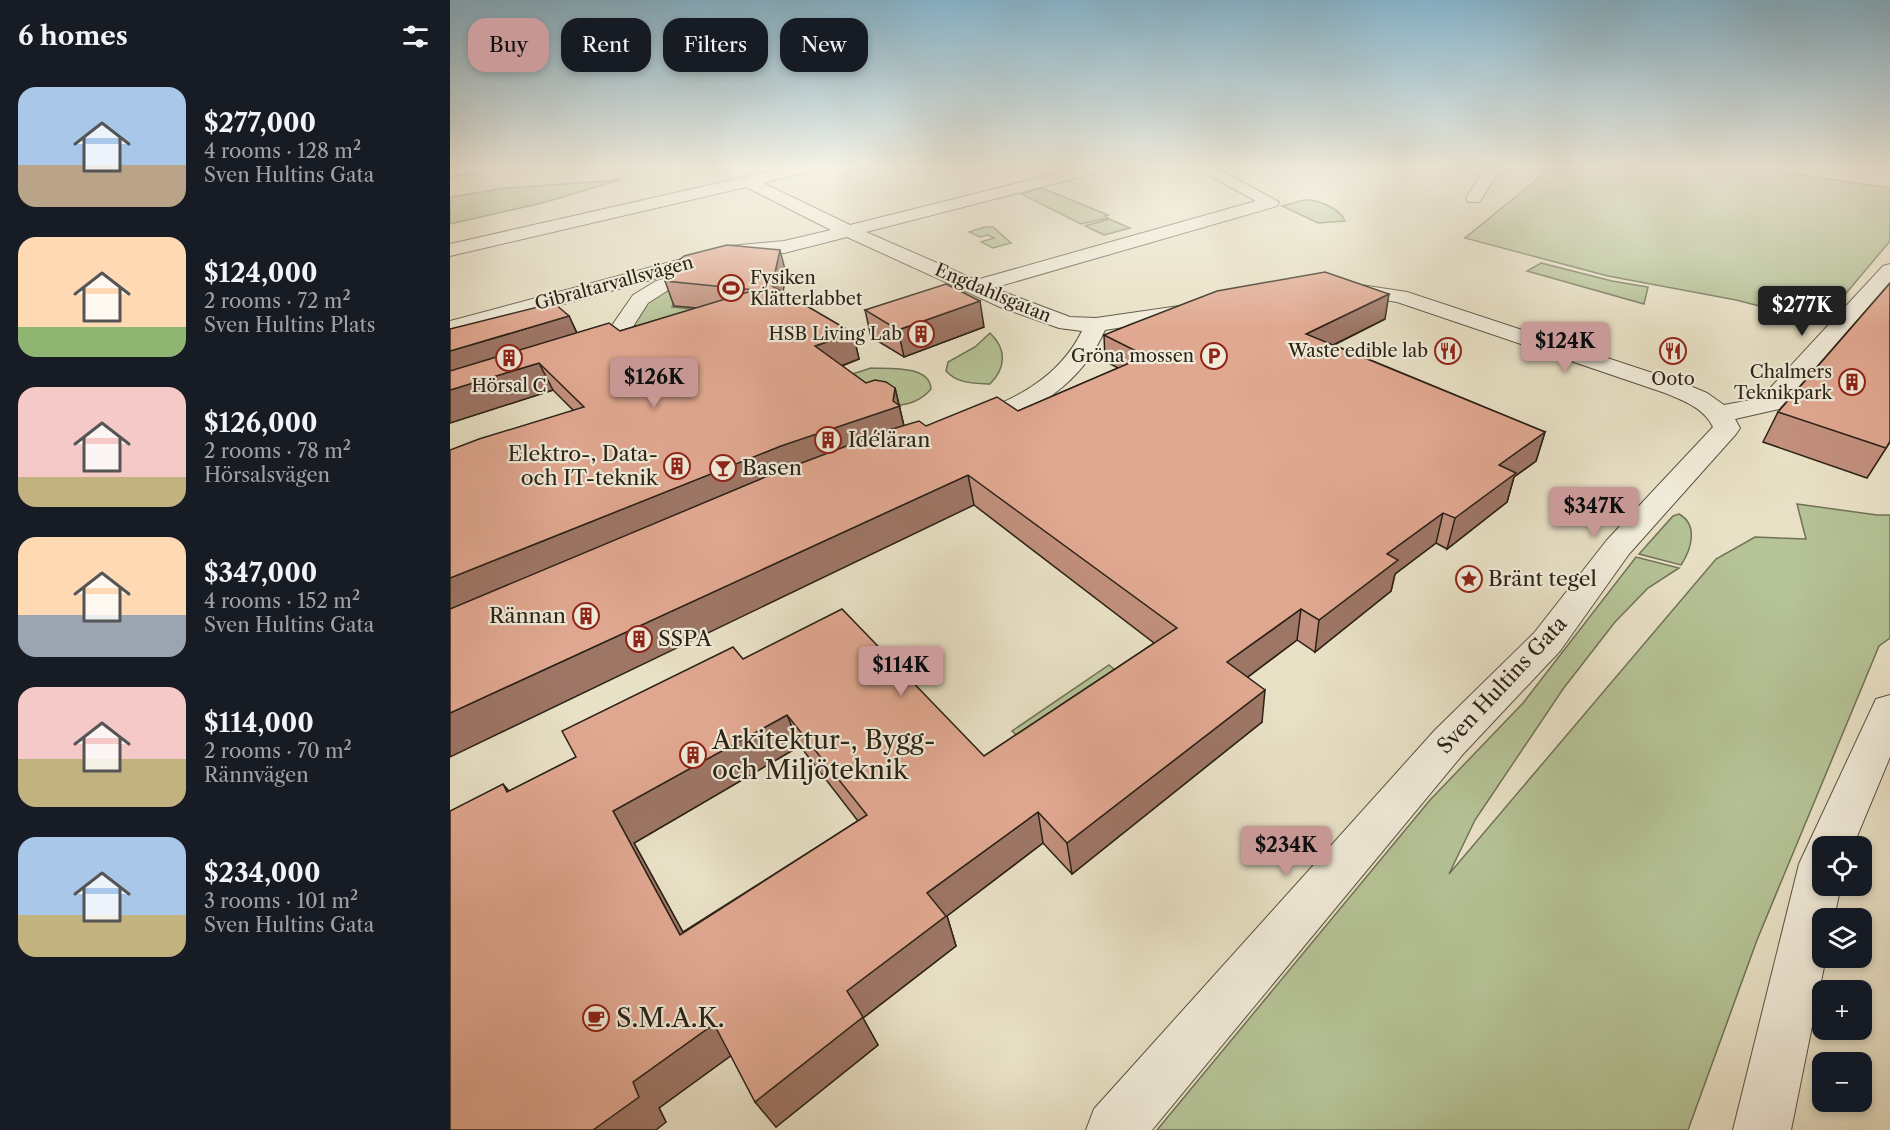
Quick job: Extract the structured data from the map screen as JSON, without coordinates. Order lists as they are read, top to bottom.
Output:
{
  "streets": {
    "street": ["Gibraltarvallsvägen", "Engdahlsgatan", "Sven Hultins Gata"]
  },
  "crossings": [
    ["Gibraltarvallsvägen", "Engdahlsgatan"]
  ],
  "places": {
    "sports": ["Fysiken Klätterlabbet"],
    "building": [
      "HSB Living Lab",
      "Hörsal C",
      "Chalmers Teknikpark",
      "Idéläran",
      "Elektro-, Data- och IT-teknik",
      "Rännan",
      "SSPA",
      "Arkitektur-, Bygg- och Miljöteknik"
    ],
    "restaurant": ["Waste edible lab", "Ooto"],
    "parking": ["Gröna mossen"],
    "bar": ["Basen"],
    "place": ["Bränt tegel"],
    "cafe": ["S.M.A.K."]
  },
  "page": {
    "heading": "6 homes",
    "chip": [
      "Buy",
      "Rent",
      "Filters",
      "New"
    ],
    "list": [
      {
        "name": "$277,000",
        "note": "4 rooms · 128 m² · Sven Hultins Gata"
      },
      {
        "name": "$124,000",
        "note": "2 rooms · 72 m² · Sven Hultins Plats"
      },
      {
        "name": "$126,000",
        "note": "2 rooms · 78 m² · Hörsalsvägen"
      },
      {
        "name": "$347,000",
        "note": "4 rooms · 152 m² · Sven Hultins Gata"
      },
      {
        "name": "$114,000",
        "note": "2 rooms · 70 m² · Rännvägen"
      },
      {
        "name": "$234,000",
        "note": "3 rooms · 101 m² · Sven Hultins Gata"
      }
    ],
    "price": [
      "$277K",
      "$124K",
      "$126K",
      "$347K",
      "$114K",
      "$234K"
    ],
    "map_buttons": ["+", "−"]
  }
}
